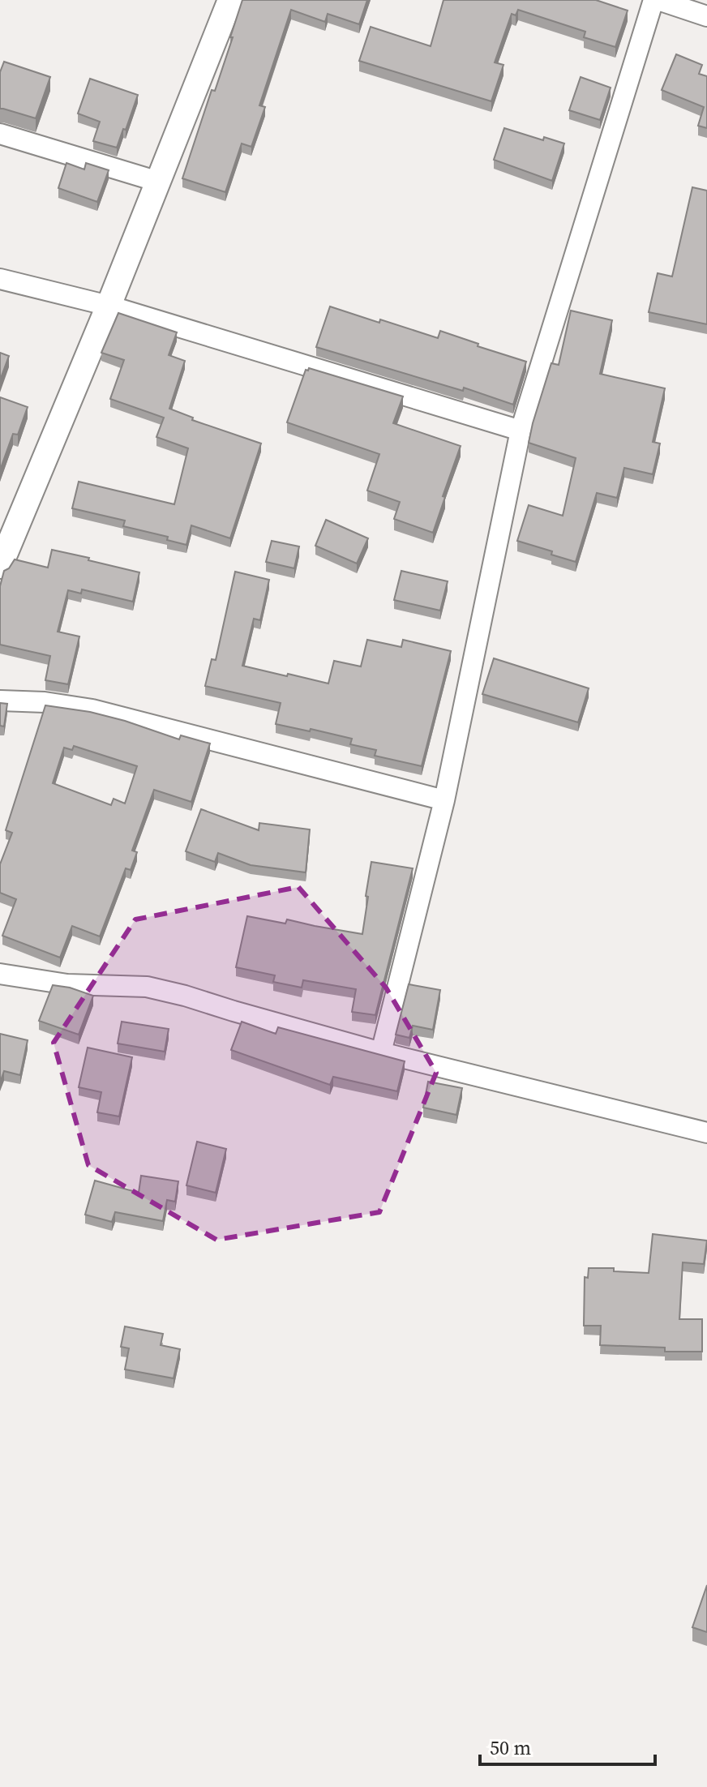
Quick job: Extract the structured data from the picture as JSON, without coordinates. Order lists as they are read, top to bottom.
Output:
{
  "scale_bar": "50 m"
}
